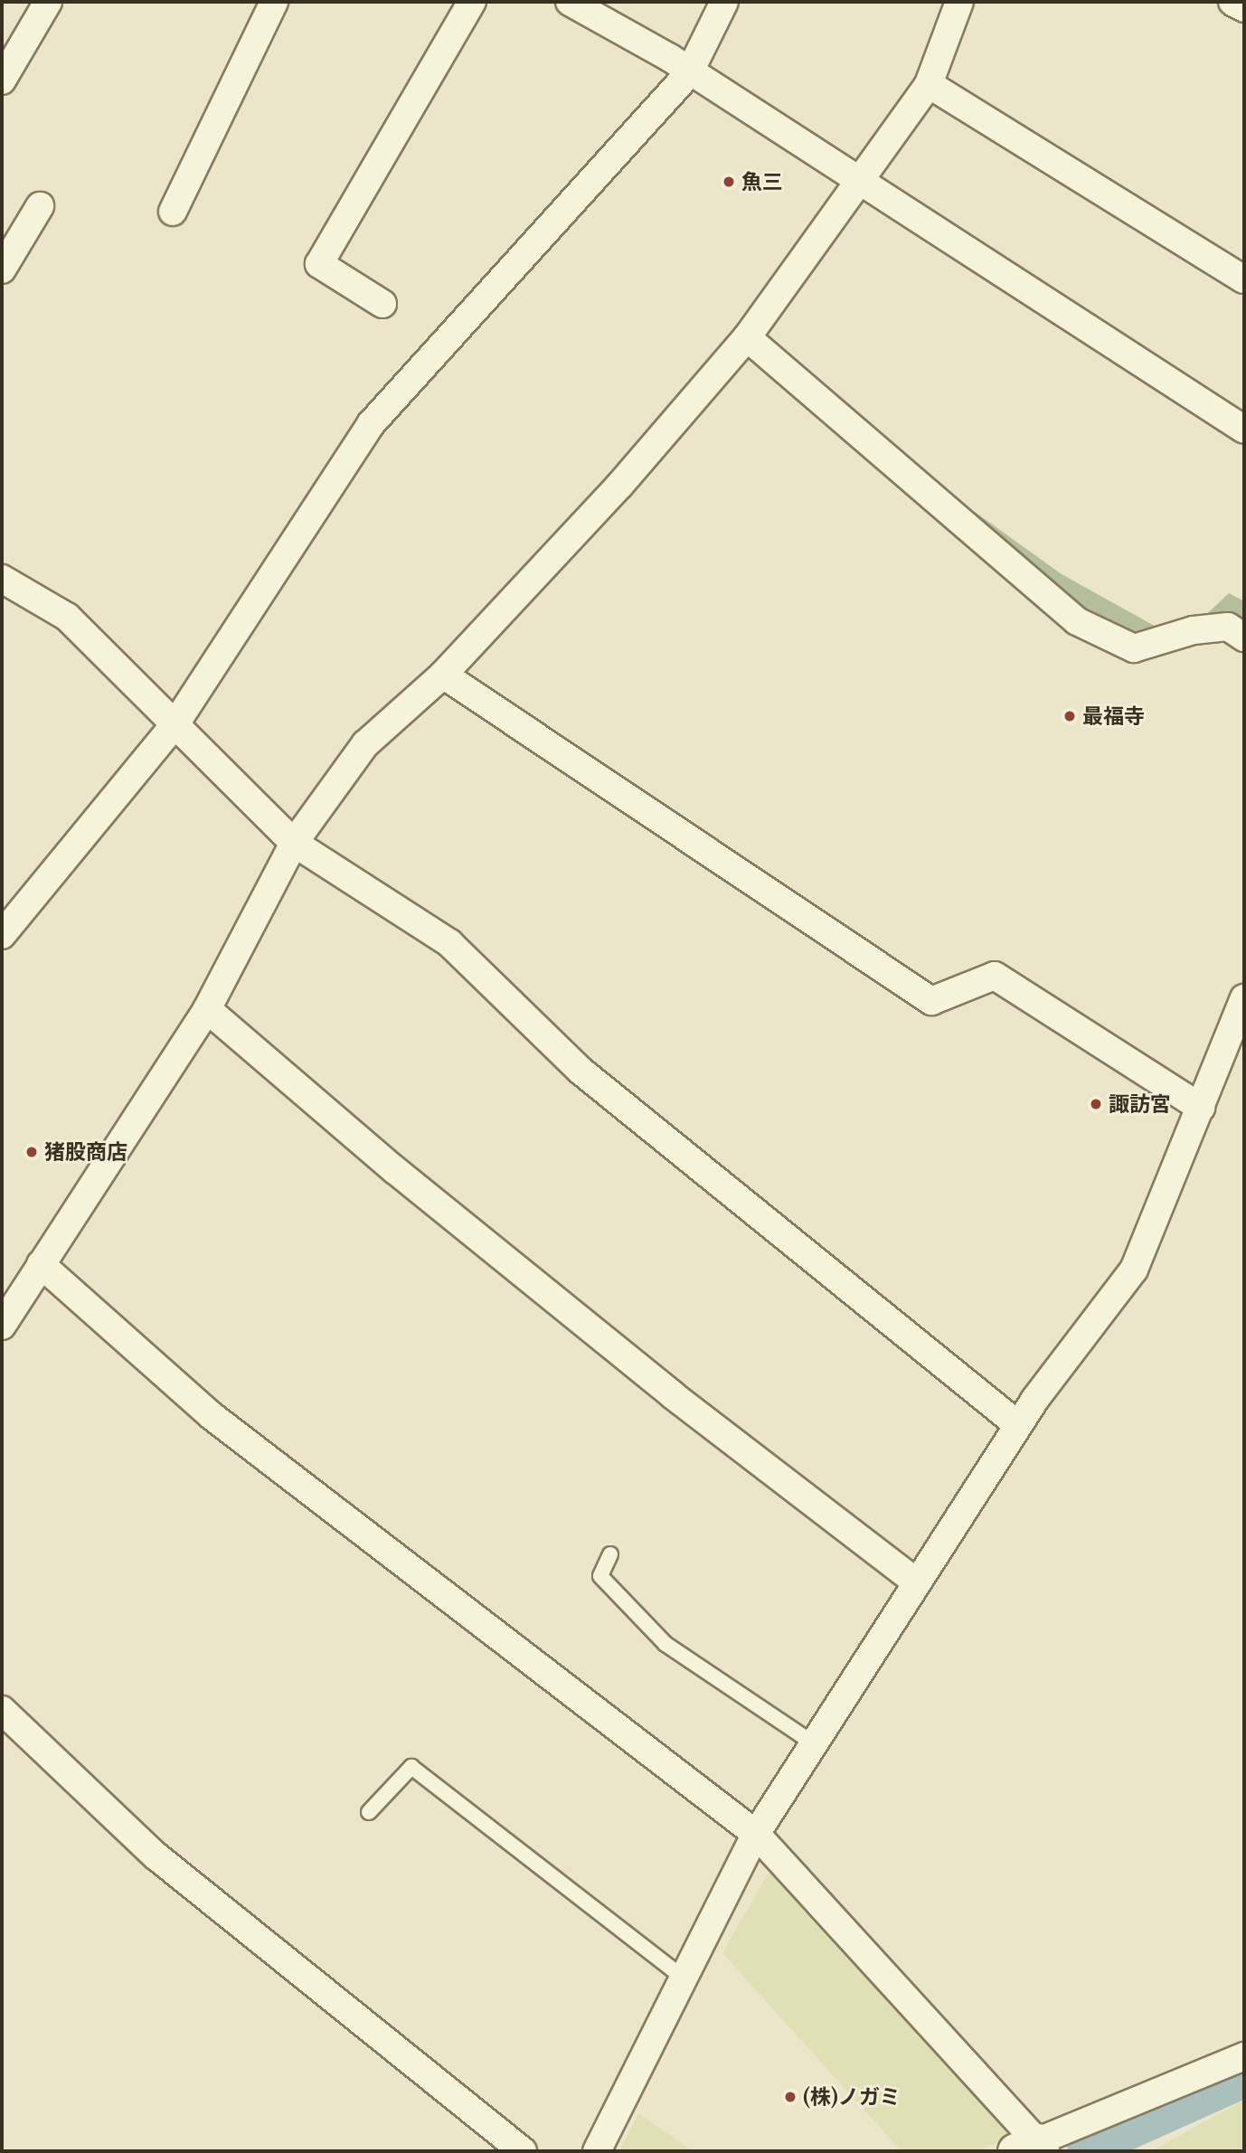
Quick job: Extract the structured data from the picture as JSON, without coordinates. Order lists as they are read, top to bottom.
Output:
{
  "places": [
    "魚三",
    "最福寺",
    "諏訪宮",
    "猪股商店",
    "(株)ノガミ"
  ]
}
